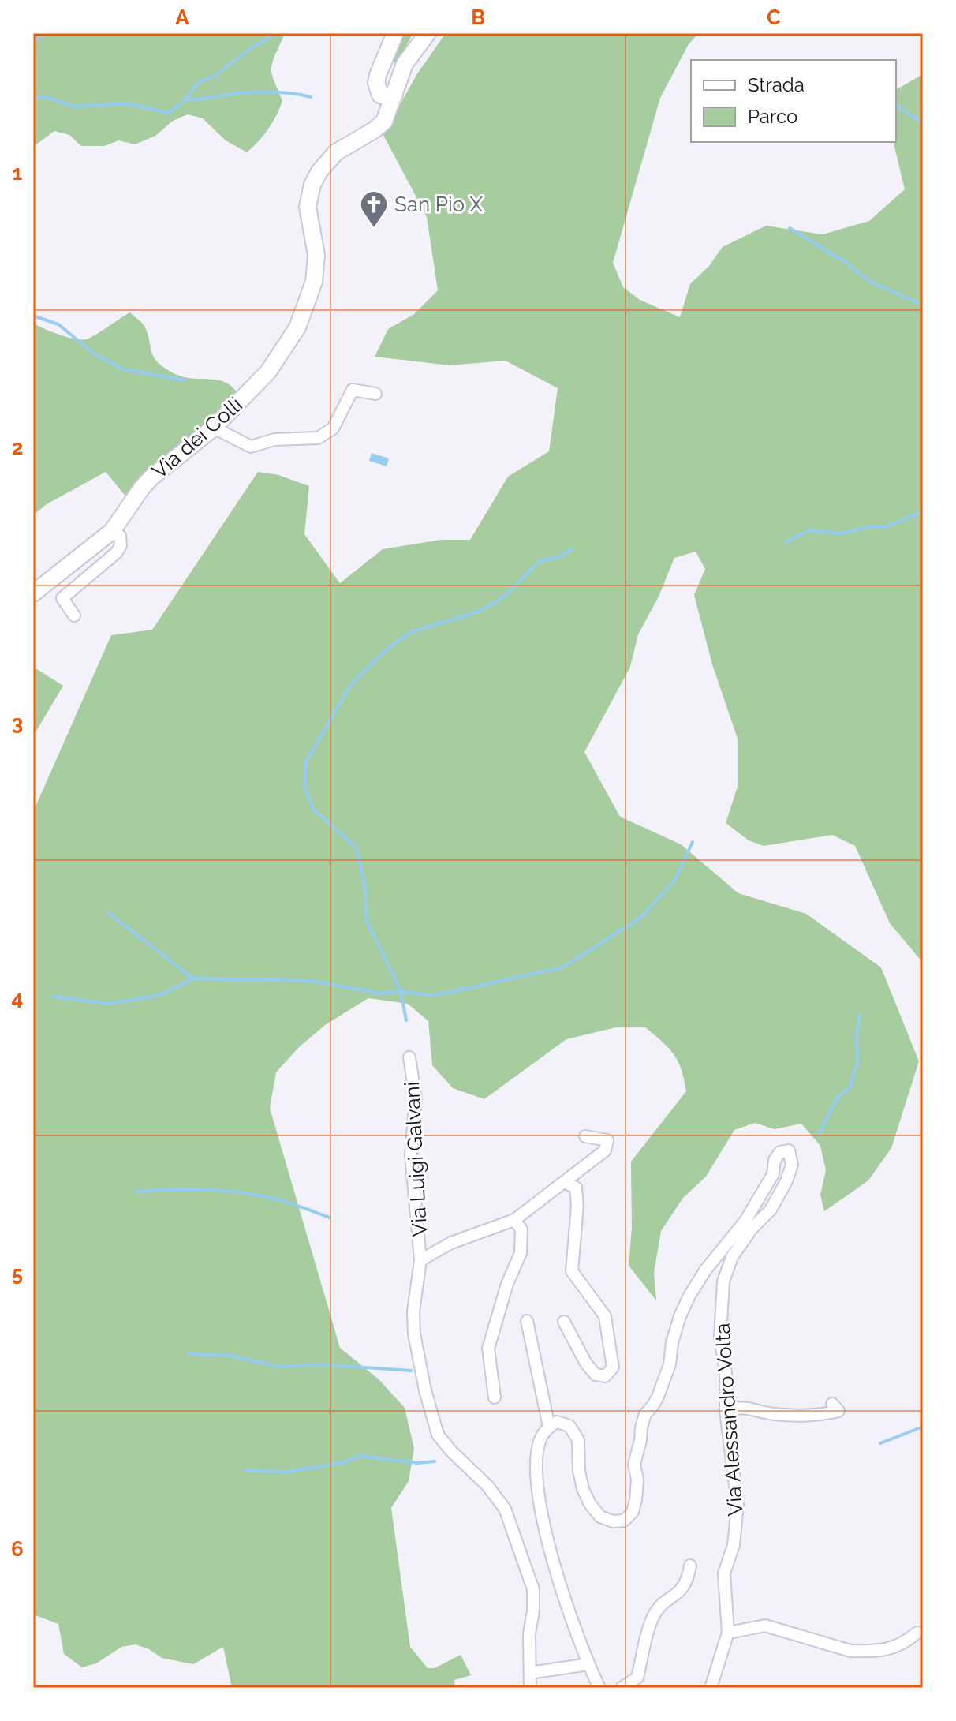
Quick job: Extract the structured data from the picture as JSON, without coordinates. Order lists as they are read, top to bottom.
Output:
{
  "streets": {
    "street": ["Via dei Colli", "Via Luigi Galvani", "Via Alessandro Volta"]
  },
  "places": {
    "church": ["San Pio X"]
  },
  "legend": ["Strada", "Parco"],
  "grid": {
    "columns": ["A", "B", "C"],
    "rows": [
      "1",
      "2",
      "3",
      "4",
      "5",
      "6"
    ]
  }
}
